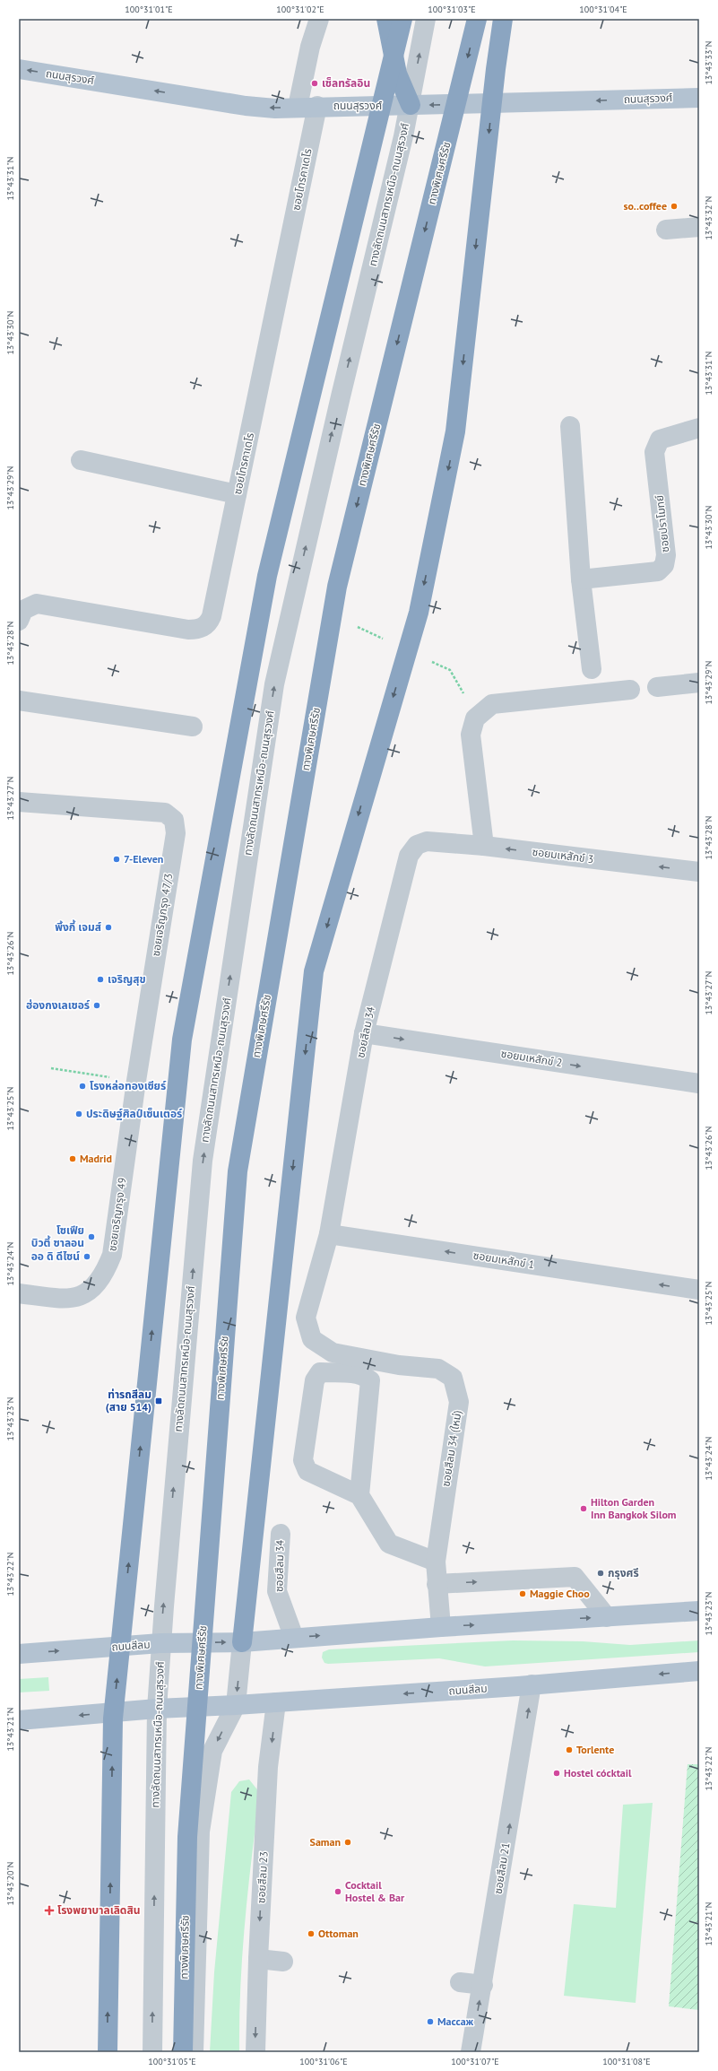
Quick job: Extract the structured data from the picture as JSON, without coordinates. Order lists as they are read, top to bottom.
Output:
{
  "streets": {
    "highway": ["ทางพิเศษศรีรัช"],
    "main road": ["ถนนสุรวงศ์", "ถนนสีลม"],
    "street": [
      "ซอยโทรคาเดโร",
      "ทางลัดถนนสาทรเหนือ-ถนนสุรวงศ์",
      "ซอยปราโมทย์",
      "ซอยมเหสักข์ 3",
      "ซอยเจริญกรุง 47/3",
      "ซอยสีลม 34",
      "ซอยมเหสักข์ 2",
      "ซอยเจริญกรุง 49",
      "ซอยมเหสักข์ 1",
      "ซอยสีลม 34 (ใหม่)",
      "ซอยสีลม 21",
      "ซอยสีลม 23"
    ]
  },
  "crossings": [
    ["ถนนสุรวงศ์", "ซอยโทรคาเดโร"],
    ["ถนนสุรวงศ์", "ทางลัดถนนสาทรเหนือ-ถนนสุรวงศ์"],
    ["ทางลัดถนนสาทรเหนือ-ถนนสุรวงศ์", "ถนนสีลม"],
    ["ซอยมเหสักข์ 3", "ซอยสีลม 34"],
    ["ซอยเจริญกรุง 47/3", "ซอยเจริญกรุง 49"],
    ["ซอยสีลม 34", "ซอยมเหสักข์ 2"],
    ["ซอยสีลม 34", "ซอยมเหสักข์ 1"],
    ["ซอยสีลม 34", "ซอยสีลม 34 (ใหม่)"],
    ["ซอยสีลม 34", "ถนนสีลม"],
    ["ซอยมเหสักข์ 1", "ซอยสีลม 34 (ใหม่)"],
    ["ซอยสีลม 34 (ใหม่)", "ถนนสีลม"],
    ["ถนนสีลม", "ซอยสีลม 21"],
    ["ถนนสีลม", "ซอยสีลม 23"]
  ],
  "one_way": [
    "ถนนสุรวงศ์",
    "ทางลัดถนนสาทรเหนือ-ถนนสุรวงศ์",
    "ซอยมเหสักข์ 3",
    "ซอยมเหสักข์ 2",
    "ซอยมเหสักข์ 1",
    "ซอยสีลม 21"
  ],
  "places": {
    "other": [
      "เซ็ลทรัลอิน",
      "so..coffee",
      "7-Eleven",
      "พิ้งกี้ เจมส์",
      "เจริญสุข",
      "ฮ่องกงเลเซอร์",
      "โรงหล่อทองเซียร์",
      "ประดิษฐ์ศิลป์เซ็นเตอร์",
      "Madrid",
      "โซเฟีย บิวตี้ ซาลอน",
      "ออ ดิ ดีไซน์",
      "Hilton Garden Inn Bangkok Silom",
      "กรุงศรี",
      "Maggie Choo",
      "Torlente",
      "Hostel cócktail",
      "Saman",
      "Cocktail Hostel & Bar",
      "Ottoman",
      "Массаж"
    ],
    "transit": ["ท่ารถสีลม (สาย 514)"],
    "health": ["โรงพยาบาลเลิดสิน"]
  },
  "coordinates": [
    "100°31'01\"E",
    "100°31'02\"E",
    "100°31'03\"E",
    "100°31'04\"E",
    "13°43'33\"N",
    "13°43'31\"N",
    "13°43'32\"N",
    "13°43'30\"N",
    "13°43'29\"N",
    "13°43'28\"N",
    "13°43'27\"N",
    "13°43'26\"N",
    "13°43'25\"N",
    "13°43'24\"N",
    "13°43'23\"N",
    "13°43'22\"N",
    "13°43'21\"N",
    "13°43'20\"N",
    "100°31'05\"E",
    "100°31'06\"E",
    "100°31'07\"E",
    "100°31'08\"E"
  ]
}
